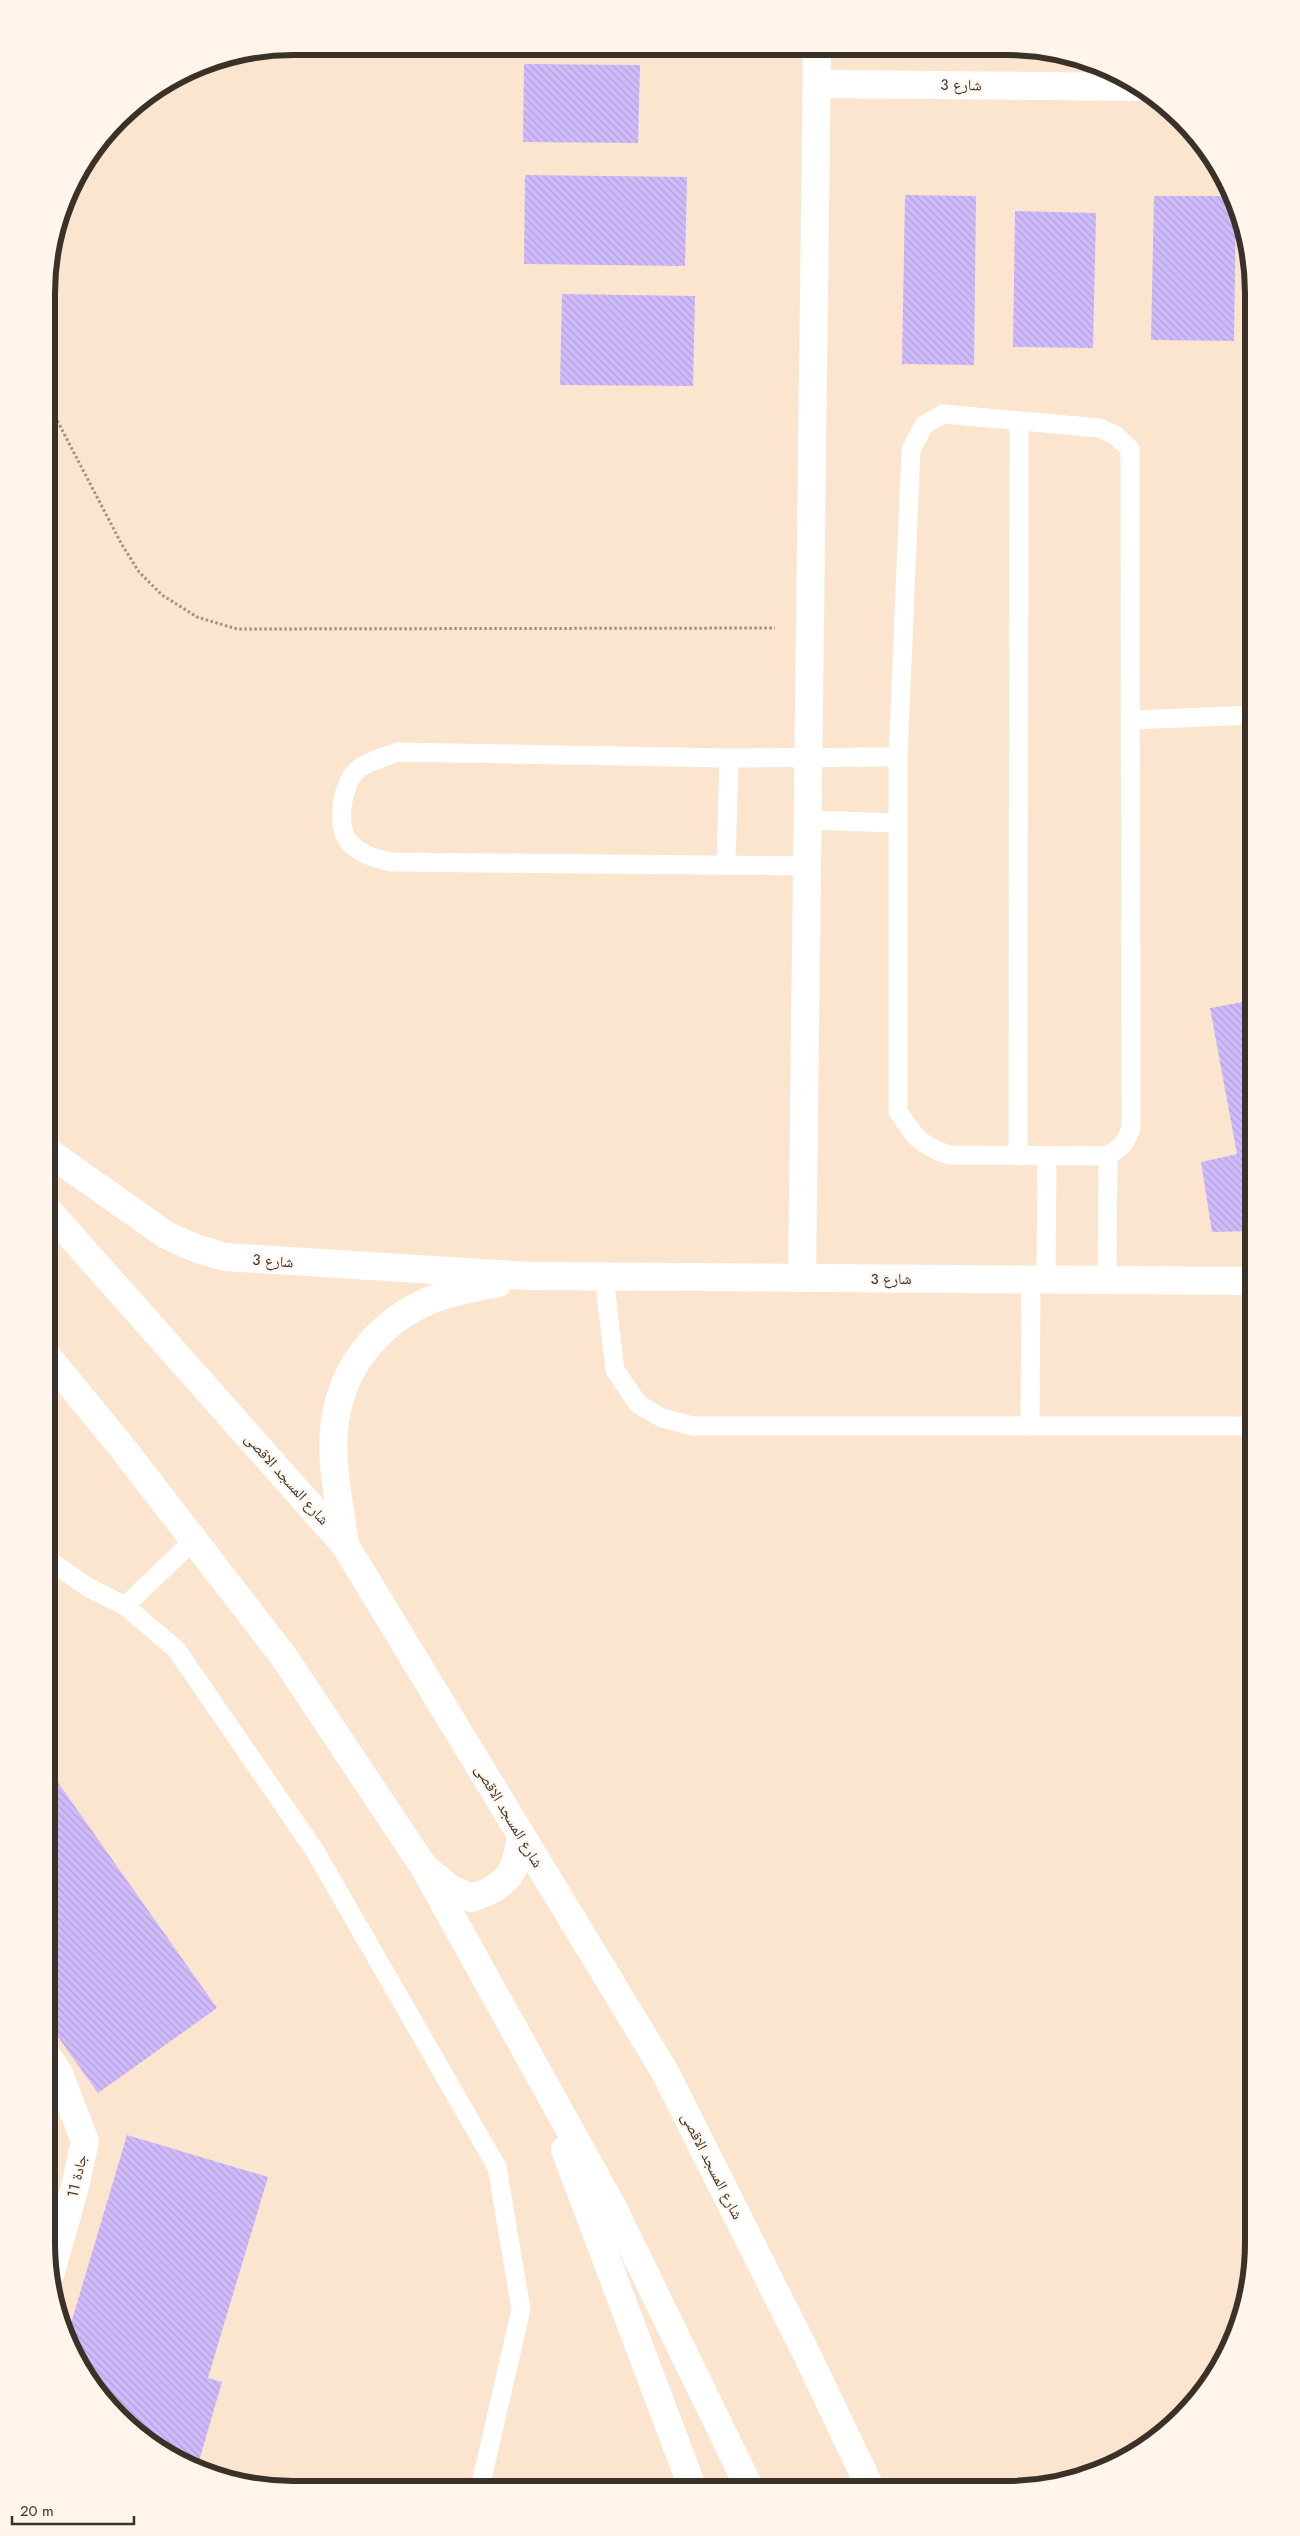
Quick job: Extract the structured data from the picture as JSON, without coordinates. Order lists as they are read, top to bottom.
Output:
{
  "streets": {
    "main road": ["شارع 3", "شارع المسجد الاقصى", "جادة 11"]
  },
  "crossings": [
    ["شارع 3", "شارع المسجد الاقصى"]
  ],
  "scale_bar": "20 m"
}
